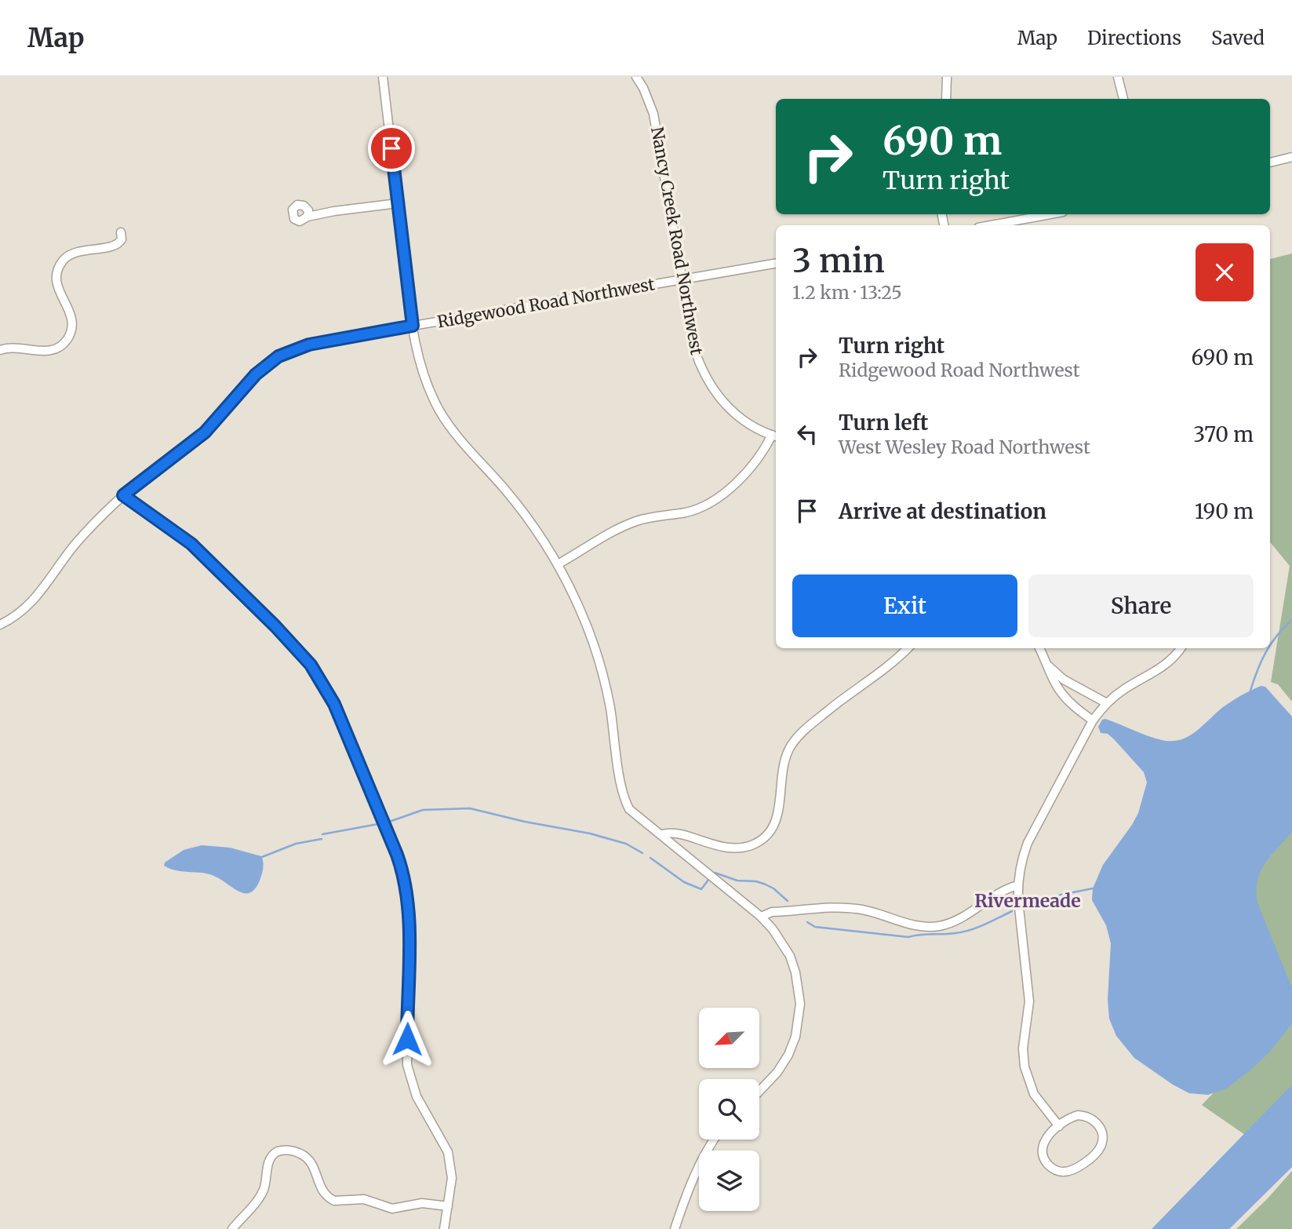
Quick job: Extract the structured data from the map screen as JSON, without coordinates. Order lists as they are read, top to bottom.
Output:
{
  "streets": {
    "street": ["Nancy Creek Road Northwest", "Ridgewood Road Northwest"]
  },
  "crossings": [
    ["Nancy Creek Road Northwest", "Ridgewood Road Northwest"]
  ],
  "districts": ["Rivermeade"],
  "north": "bottom left",
  "page": {
    "header": "Map",
    "nav": ["Map", "Directions", "Saved"],
    "turn": ["690 m", "Turn right"],
    "heading": ["3 min", "1.2 km · 13:25"],
    "list": [
      {
        "name": "Turn right",
        "note": "Ridgewood Road Northwest",
        "value": "690 m"
      },
      {
        "name": "Turn left",
        "note": "West Wesley Road Northwest",
        "value": "370 m"
      },
      {
        "name": "Arrive at destination",
        "value": "190 m"
      }
    ],
    "buttons": ["Exit", "Share"]
  }
}
